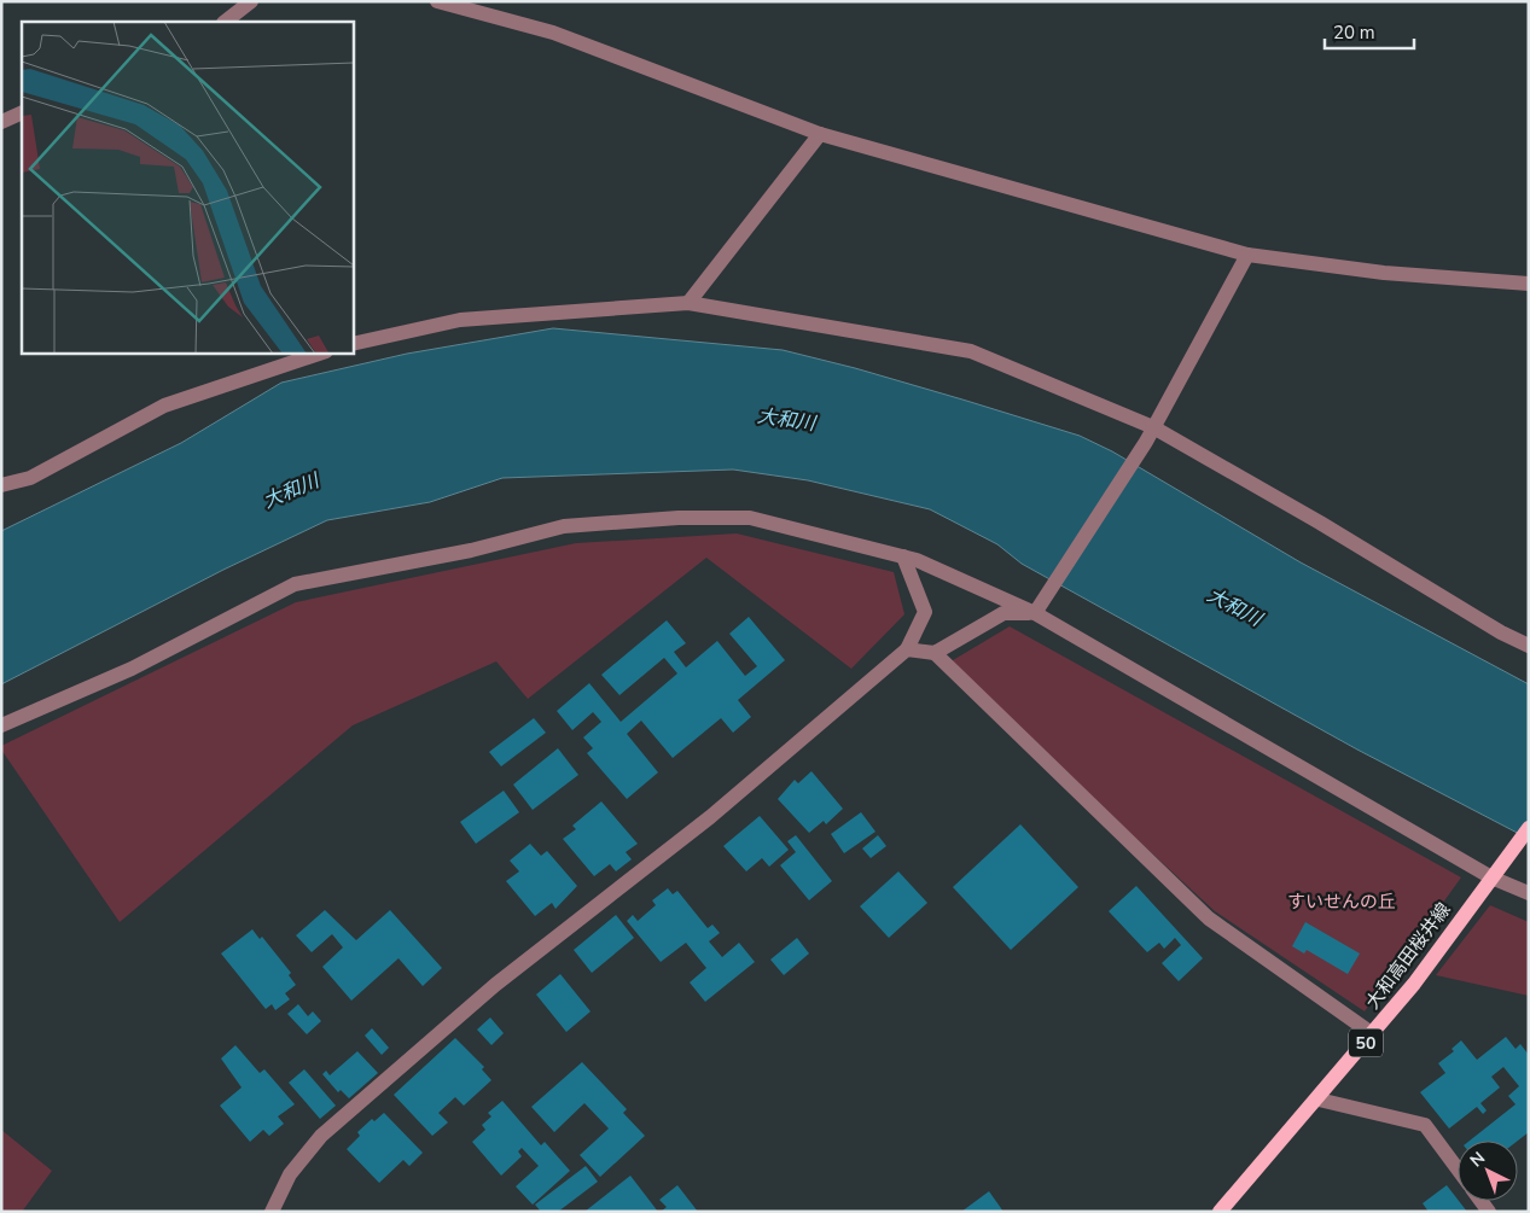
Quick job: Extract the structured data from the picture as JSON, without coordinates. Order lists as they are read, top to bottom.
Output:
{
  "streets": {
    "main road": ["大和高田桜井線", "50"]
  },
  "water": ["大和川"],
  "parks": ["すいせんの丘"],
  "scale_bar": "20 m",
  "north": "top left"
}
